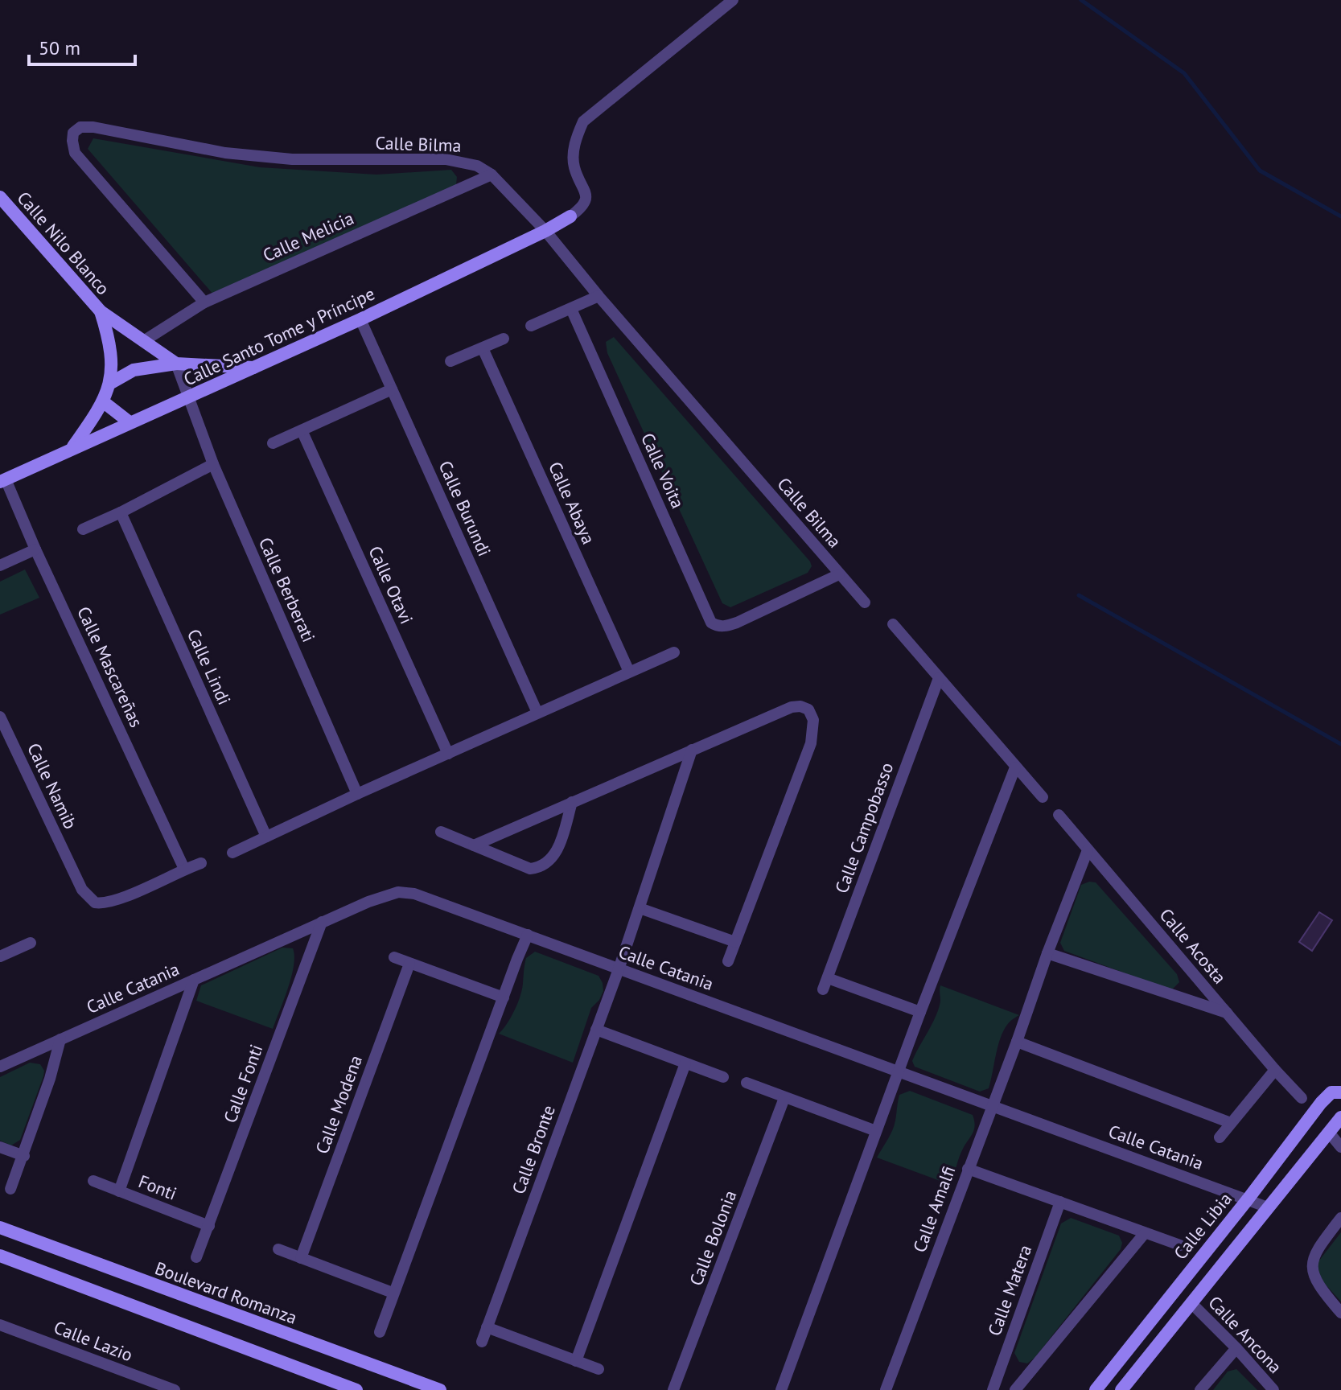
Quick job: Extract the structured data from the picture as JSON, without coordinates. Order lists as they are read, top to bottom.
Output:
{
  "streets": {
    "street": [
      "Calle Bilma",
      "Calle Melicia",
      "Calle Nilo Blanco",
      "Calle Santo Tome y Príncipe",
      "Calle Voita",
      "Calle Abaya",
      "Calle Burundi",
      "Calle Otavi",
      "Calle Berberati",
      "Calle Mascareñas",
      "Calle Lindi",
      "Calle Namib",
      "Calle Campobasso",
      "Calle Acosta",
      "Calle Catania",
      "Calle Fonti",
      "Calle Modena",
      "Calle Bronte",
      "Fonti",
      "Calle Amalfi",
      "Calle Libia",
      "Calle Bolonia",
      "Calle Matera",
      "Boulevard Romanza",
      "Calle Ancona",
      "Calle Lazio"
    ]
  },
  "crossings": [
    ["Calle Bilma", "Calle Melicia"],
    ["Calle Bilma", "Calle Santo Tome y Príncipe"],
    ["Calle Bilma", "Calle Voita"],
    ["Calle Melicia", "Calle Nilo Blanco"],
    ["Calle Nilo Blanco", "Calle Santo Tome y Príncipe"],
    ["Calle Nilo Blanco", "Calle Berberati"],
    ["Calle Santo Tome y Príncipe", "Calle Burundi"],
    ["Calle Santo Tome y Príncipe", "Calle Berberati"],
    ["Calle Santo Tome y Príncipe", "Calle Mascareñas"],
    ["Calle Mascareñas", "Calle Namib"],
    ["Calle Acosta", "Calle Amalfi"],
    ["Calle Catania", "Calle Fonti"],
    ["Calle Catania", "Calle Bronte"],
    ["Calle Catania", "Calle Amalfi"],
    ["Calle Catania", "Calle Libia"],
    ["Calle Fonti", "Fonti"]
  ],
  "scale_bar": "50 m"
}
